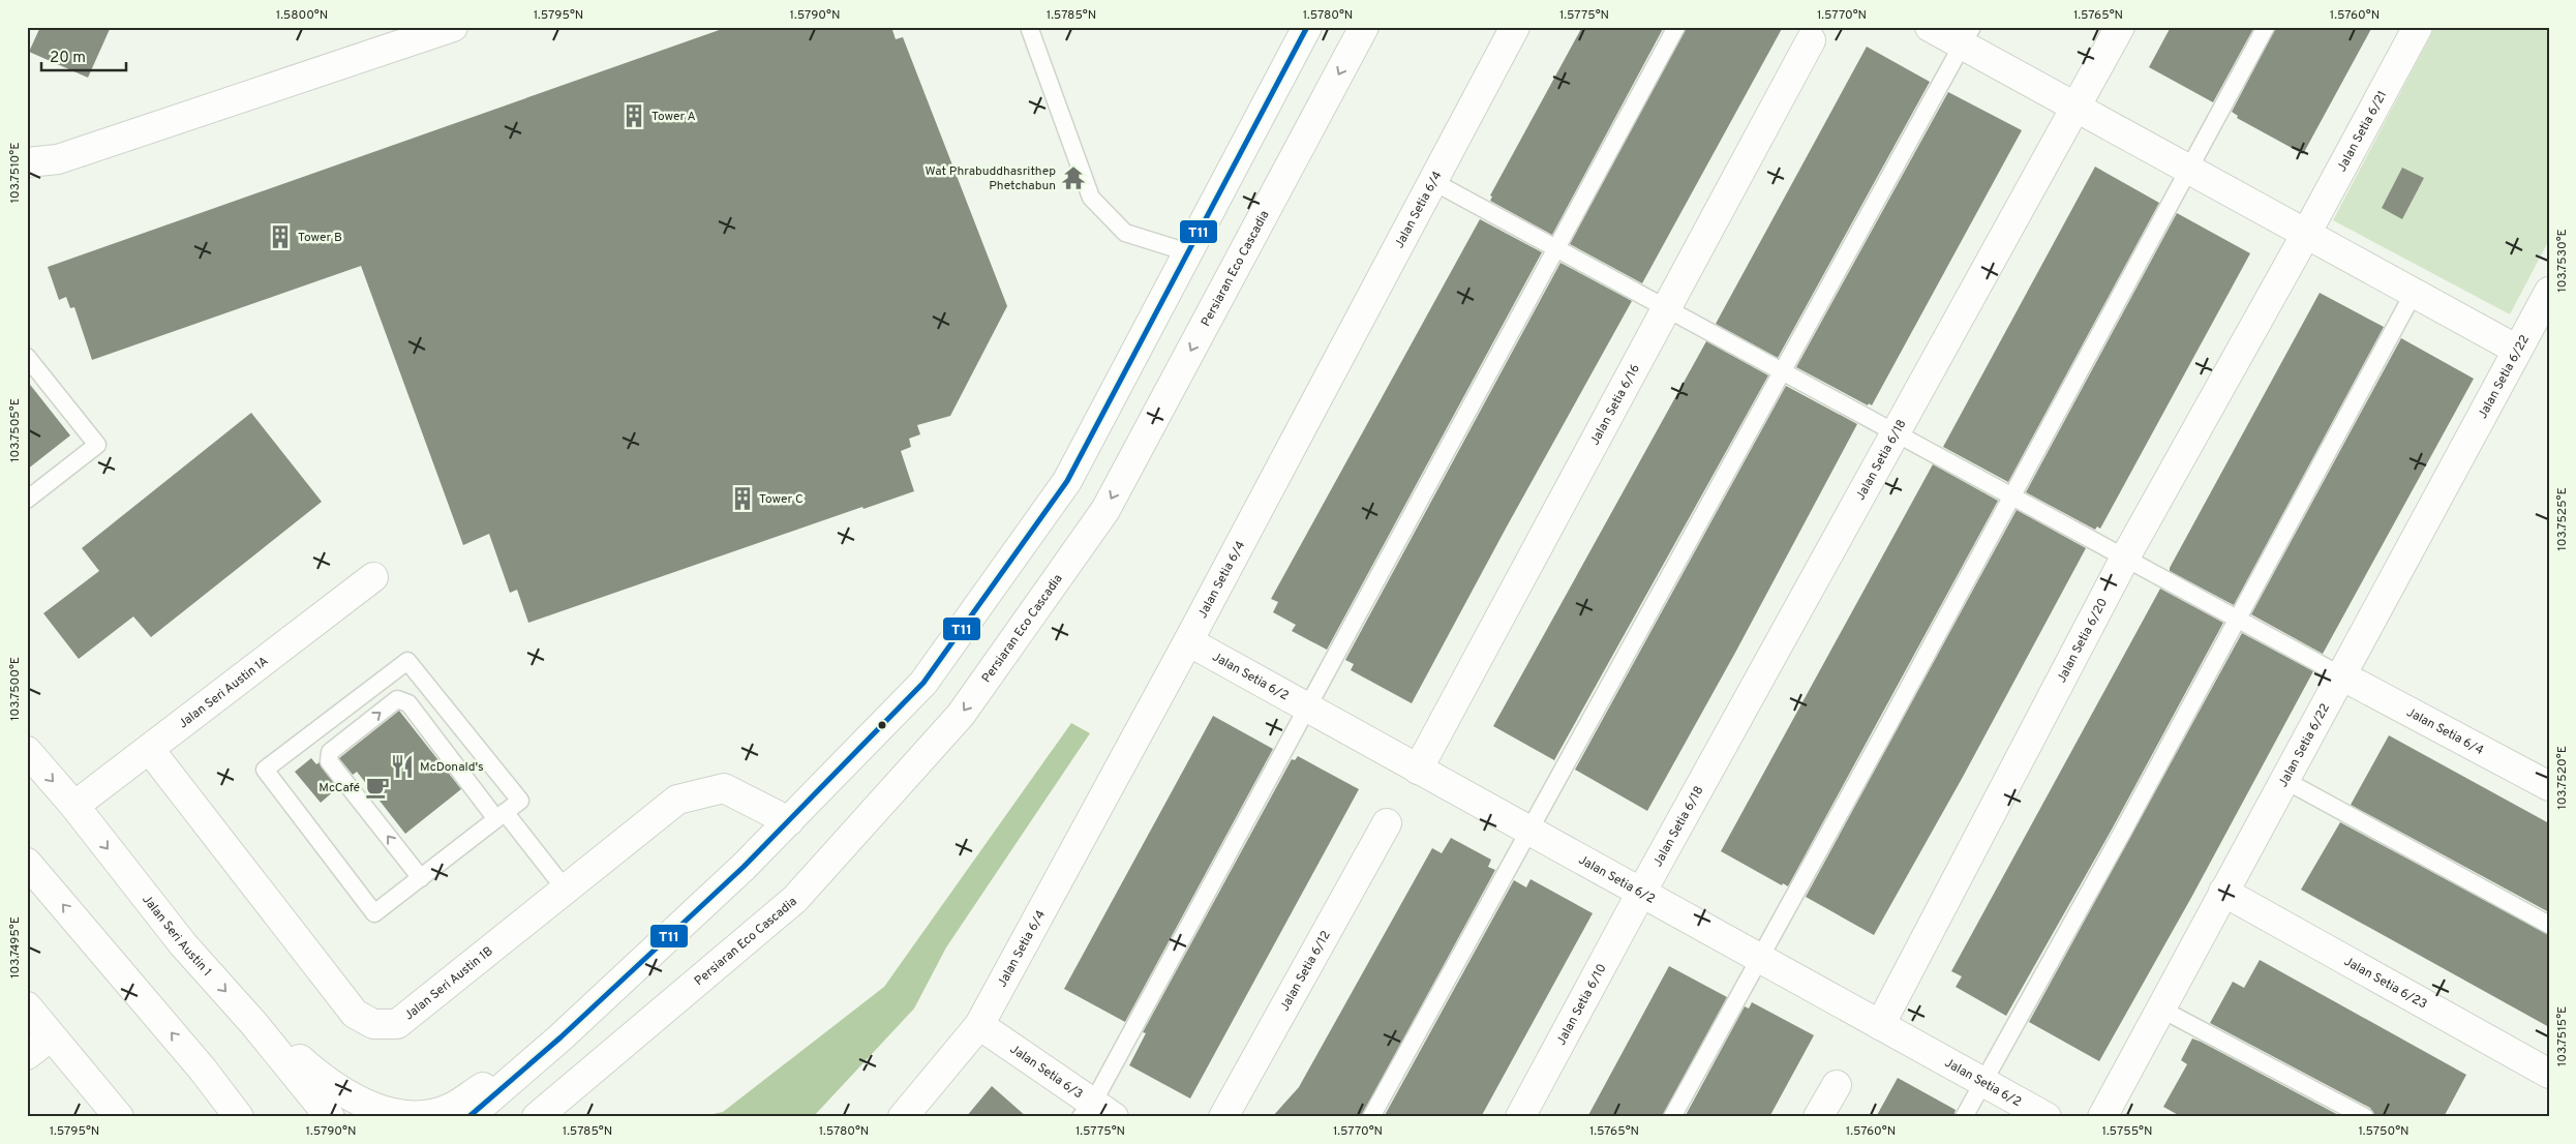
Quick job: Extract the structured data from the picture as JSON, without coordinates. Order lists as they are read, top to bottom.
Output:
{
  "streets": {
    "street": [
      "Jalan Setia 6/21",
      "Jalan Setia 6/4",
      "Persiaran Eco Cascadia",
      "Jalan Setia 6/22",
      "Jalan Setia 6/16",
      "Jalan Setia 6/18",
      "Jalan Setia 6/20",
      "Jalan Setia 6/2",
      "Jalan Seri Austin 1A",
      "Jalan Seri Austin 1",
      "Jalan Setia 6/12",
      "Jalan Seri Austin 1B",
      "Jalan Setia 6/23",
      "Jalan Setia 6/10",
      "Jalan Setia 6/3"
    ]
  },
  "crossings": [
    ["Jalan Setia 6/21", "Jalan Setia 6/20"],
    ["Jalan Setia 6/4", "Jalan Setia 6/22"],
    ["Jalan Setia 6/4", "Jalan Setia 6/2"],
    ["Jalan Setia 6/4", "Jalan Setia 6/3"],
    ["Jalan Setia 6/22", "Jalan Setia 6/23"],
    ["Jalan Setia 6/16", "Jalan Setia 6/2"],
    ["Jalan Setia 6/18", "Jalan Setia 6/2"],
    ["Jalan Setia 6/18", "Jalan Setia 6/10"],
    ["Jalan Setia 6/20", "Jalan Setia 6/2"],
    ["Jalan Setia 6/2", "Jalan Setia 6/10"],
    ["Jalan Seri Austin 1A", "Jalan Seri Austin 1"],
    ["Jalan Seri Austin 1A", "Jalan Seri Austin 1B"]
  ],
  "places": {
    "building": ["Tower A", "Tower B", "Tower C"],
    "temple": ["Wat Phrabuddhasrithep Phetchabun"],
    "restaurant": ["McDonald's"],
    "cafe": ["McCafé"]
  },
  "lines": ["transit line T11"],
  "scale_bar": "20 m",
  "coordinates": [
    "1.5800°N",
    "1.5795°N",
    "1.5790°N",
    "1.5785°N",
    "1.5780°N",
    "1.5775°N",
    "1.5770°N",
    "1.5765°N",
    "1.5760°N",
    "103.7510°E",
    "103.7530°E",
    "103.7505°E",
    "103.7525°E",
    "103.7500°E",
    "103.7520°E",
    "103.7495°E",
    "103.7515°E",
    "1.5755°N",
    "1.5750°N"
  ]
}
